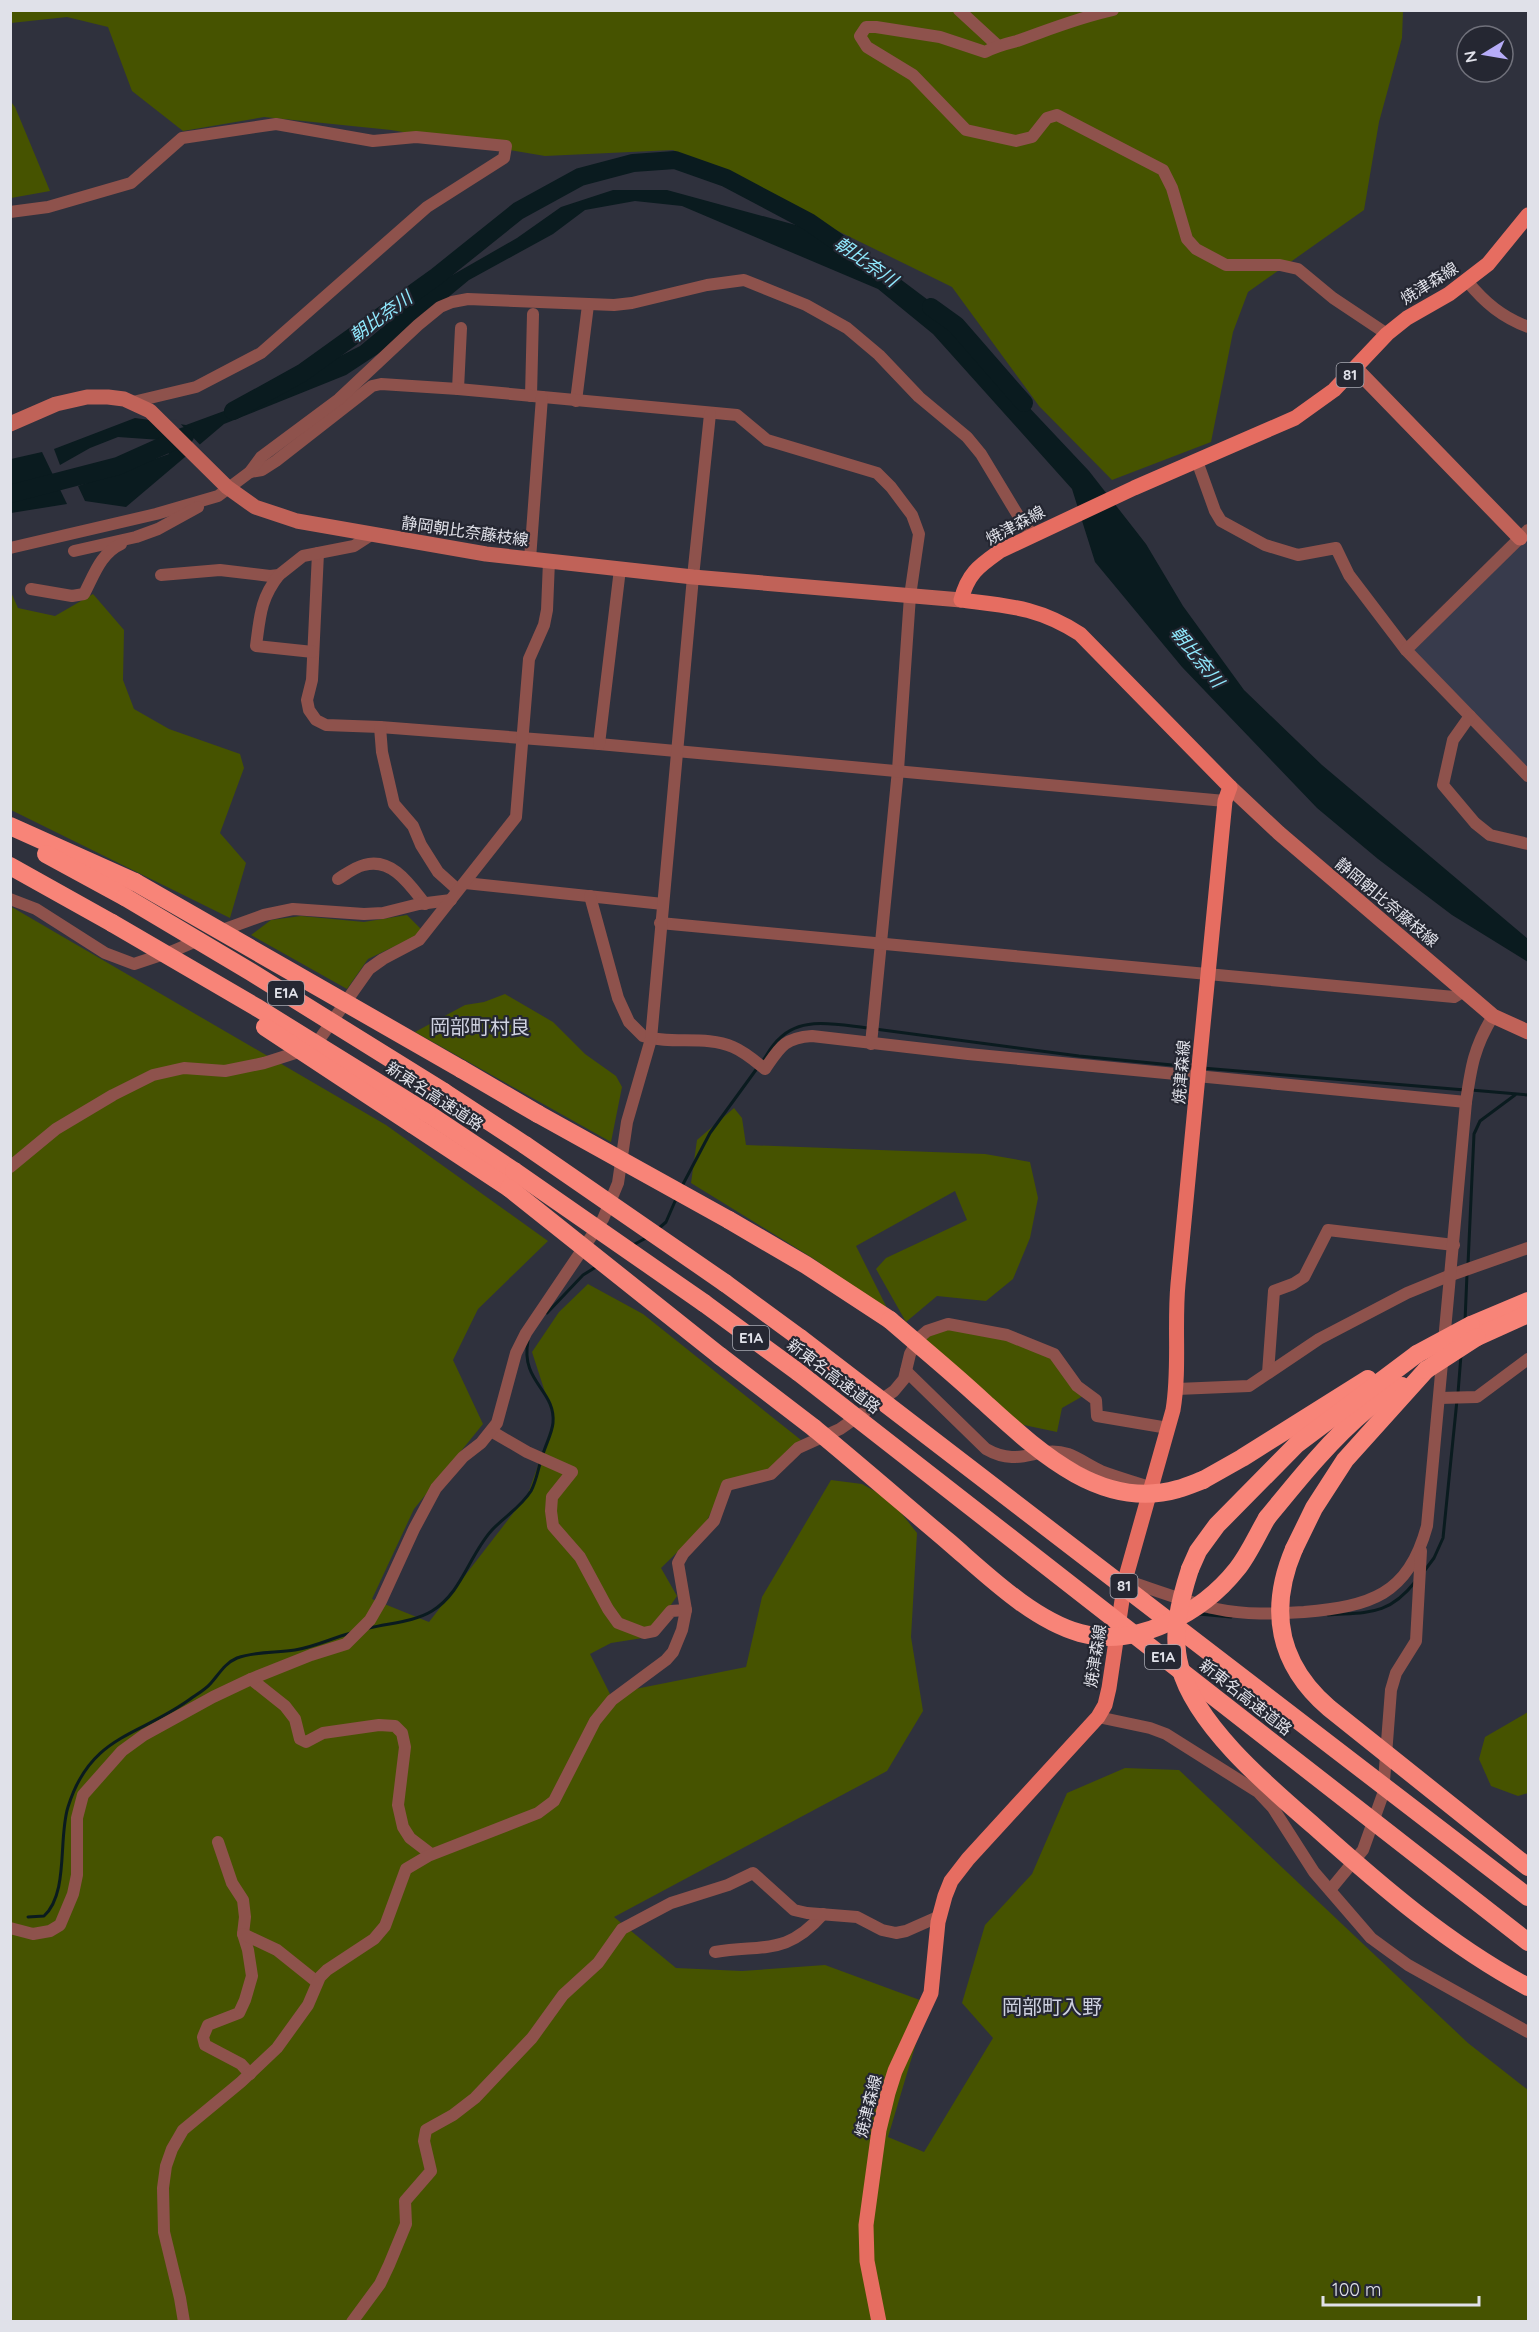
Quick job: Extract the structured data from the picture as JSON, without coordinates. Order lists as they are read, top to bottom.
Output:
{
  "streets": {
    "highway": ["E1A", "新東名高速道路"],
    "main road": ["焼津森線", "81", "静岡朝比奈藤枝線"]
  },
  "crossings": [
    ["焼津森線", "静岡朝比奈藤枝線"]
  ],
  "districts": ["岡部町村良", "岡部町入野"],
  "water": ["朝比奈川"],
  "scale_bar": "100 m",
  "north": "left"
}
